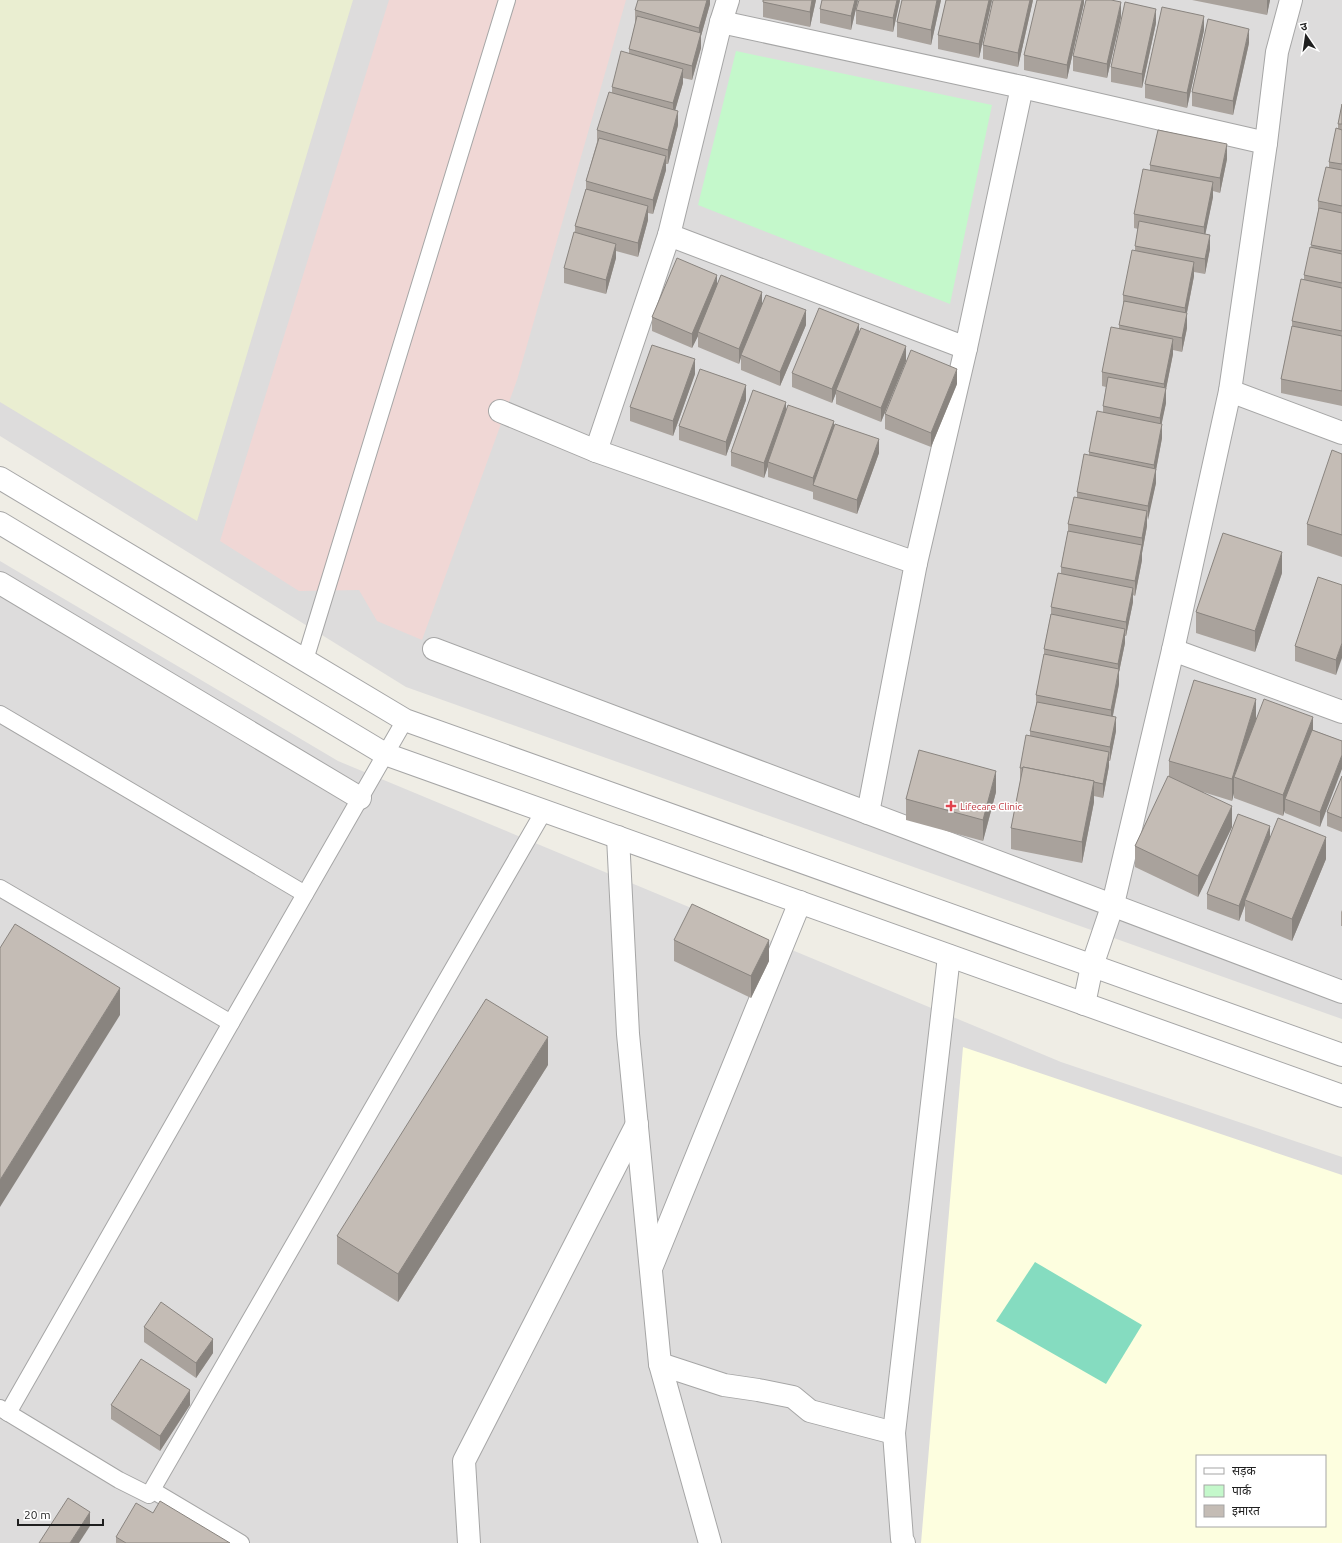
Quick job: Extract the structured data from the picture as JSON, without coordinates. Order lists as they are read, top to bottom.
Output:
{
  "places": {
    "health": ["Lifecare Clinic"]
  },
  "legend": ["सड़क", "पार्क", "इमारत"],
  "scale_bar": "20 m",
  "north": "top"
}
